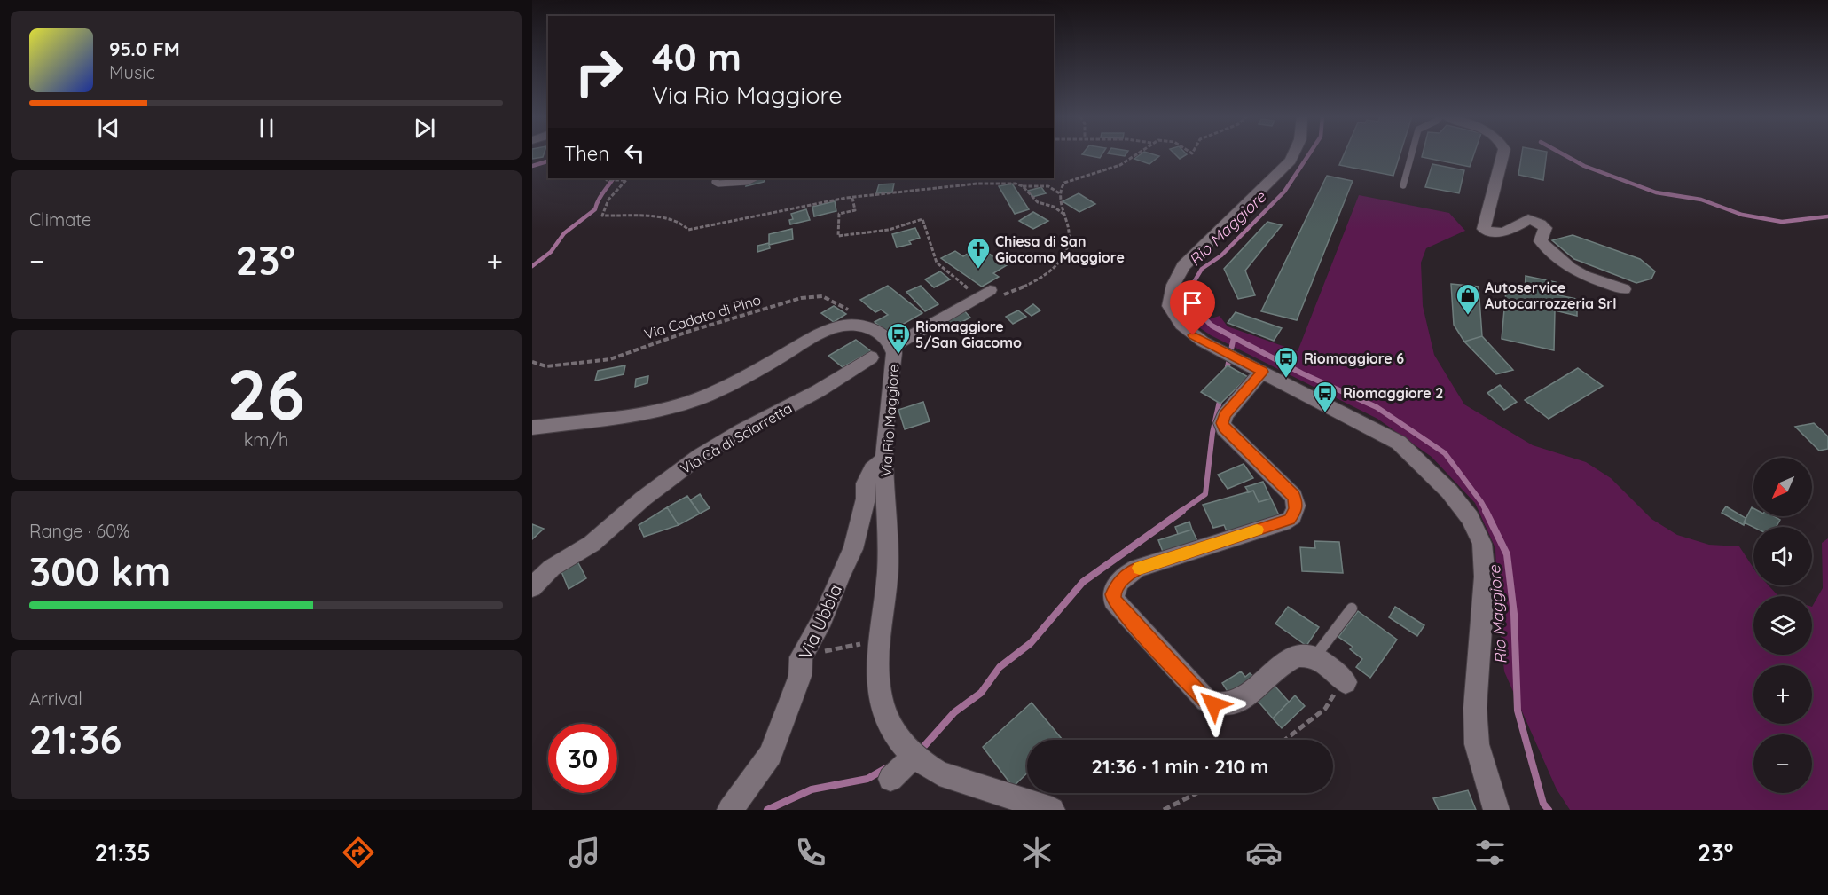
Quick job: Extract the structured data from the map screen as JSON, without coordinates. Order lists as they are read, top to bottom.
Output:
{
  "streets": {
    "street": ["Via Rio Maggiore", "Via Cà di Sciarretta", "Via Ubbia"],
    "path": ["Via Cadato di Pino"]
  },
  "crossings": [
    ["Via Cadato di Pino", "Via Rio Maggiore"],
    ["Via Rio Maggiore", "Via Ubbia"]
  ],
  "water": ["Rio Maggiore"],
  "places": {
    "church": ["Chiesa di San Giacomo Maggiore"],
    "shop": ["Autoservice Autocarrozzeria Srl"],
    "bus stop": ["Riomaggiore 5/San Giacomo", "Riomaggiore 6", "Riomaggiore 2"]
  },
  "north": "bottom left",
  "page": {
    "turn": ["40 m", "Via Rio Maggiore"],
    "song": ["95.0 FM", "Music"],
    "then": "Then",
    "tile": [
      "Climate",
      ["26", "km/h"],
      ["Range · 60%", "300 km"],
      ["Arrival", "21:36"]
    ],
    "heat": ["−", "23°", "+"],
    "map_buttons": ["+", "−"],
    "limit": "30",
    "trip": "21:36 · 1 min · 210 m",
    "tabs": ["21:35", "23°"]
  }
}
